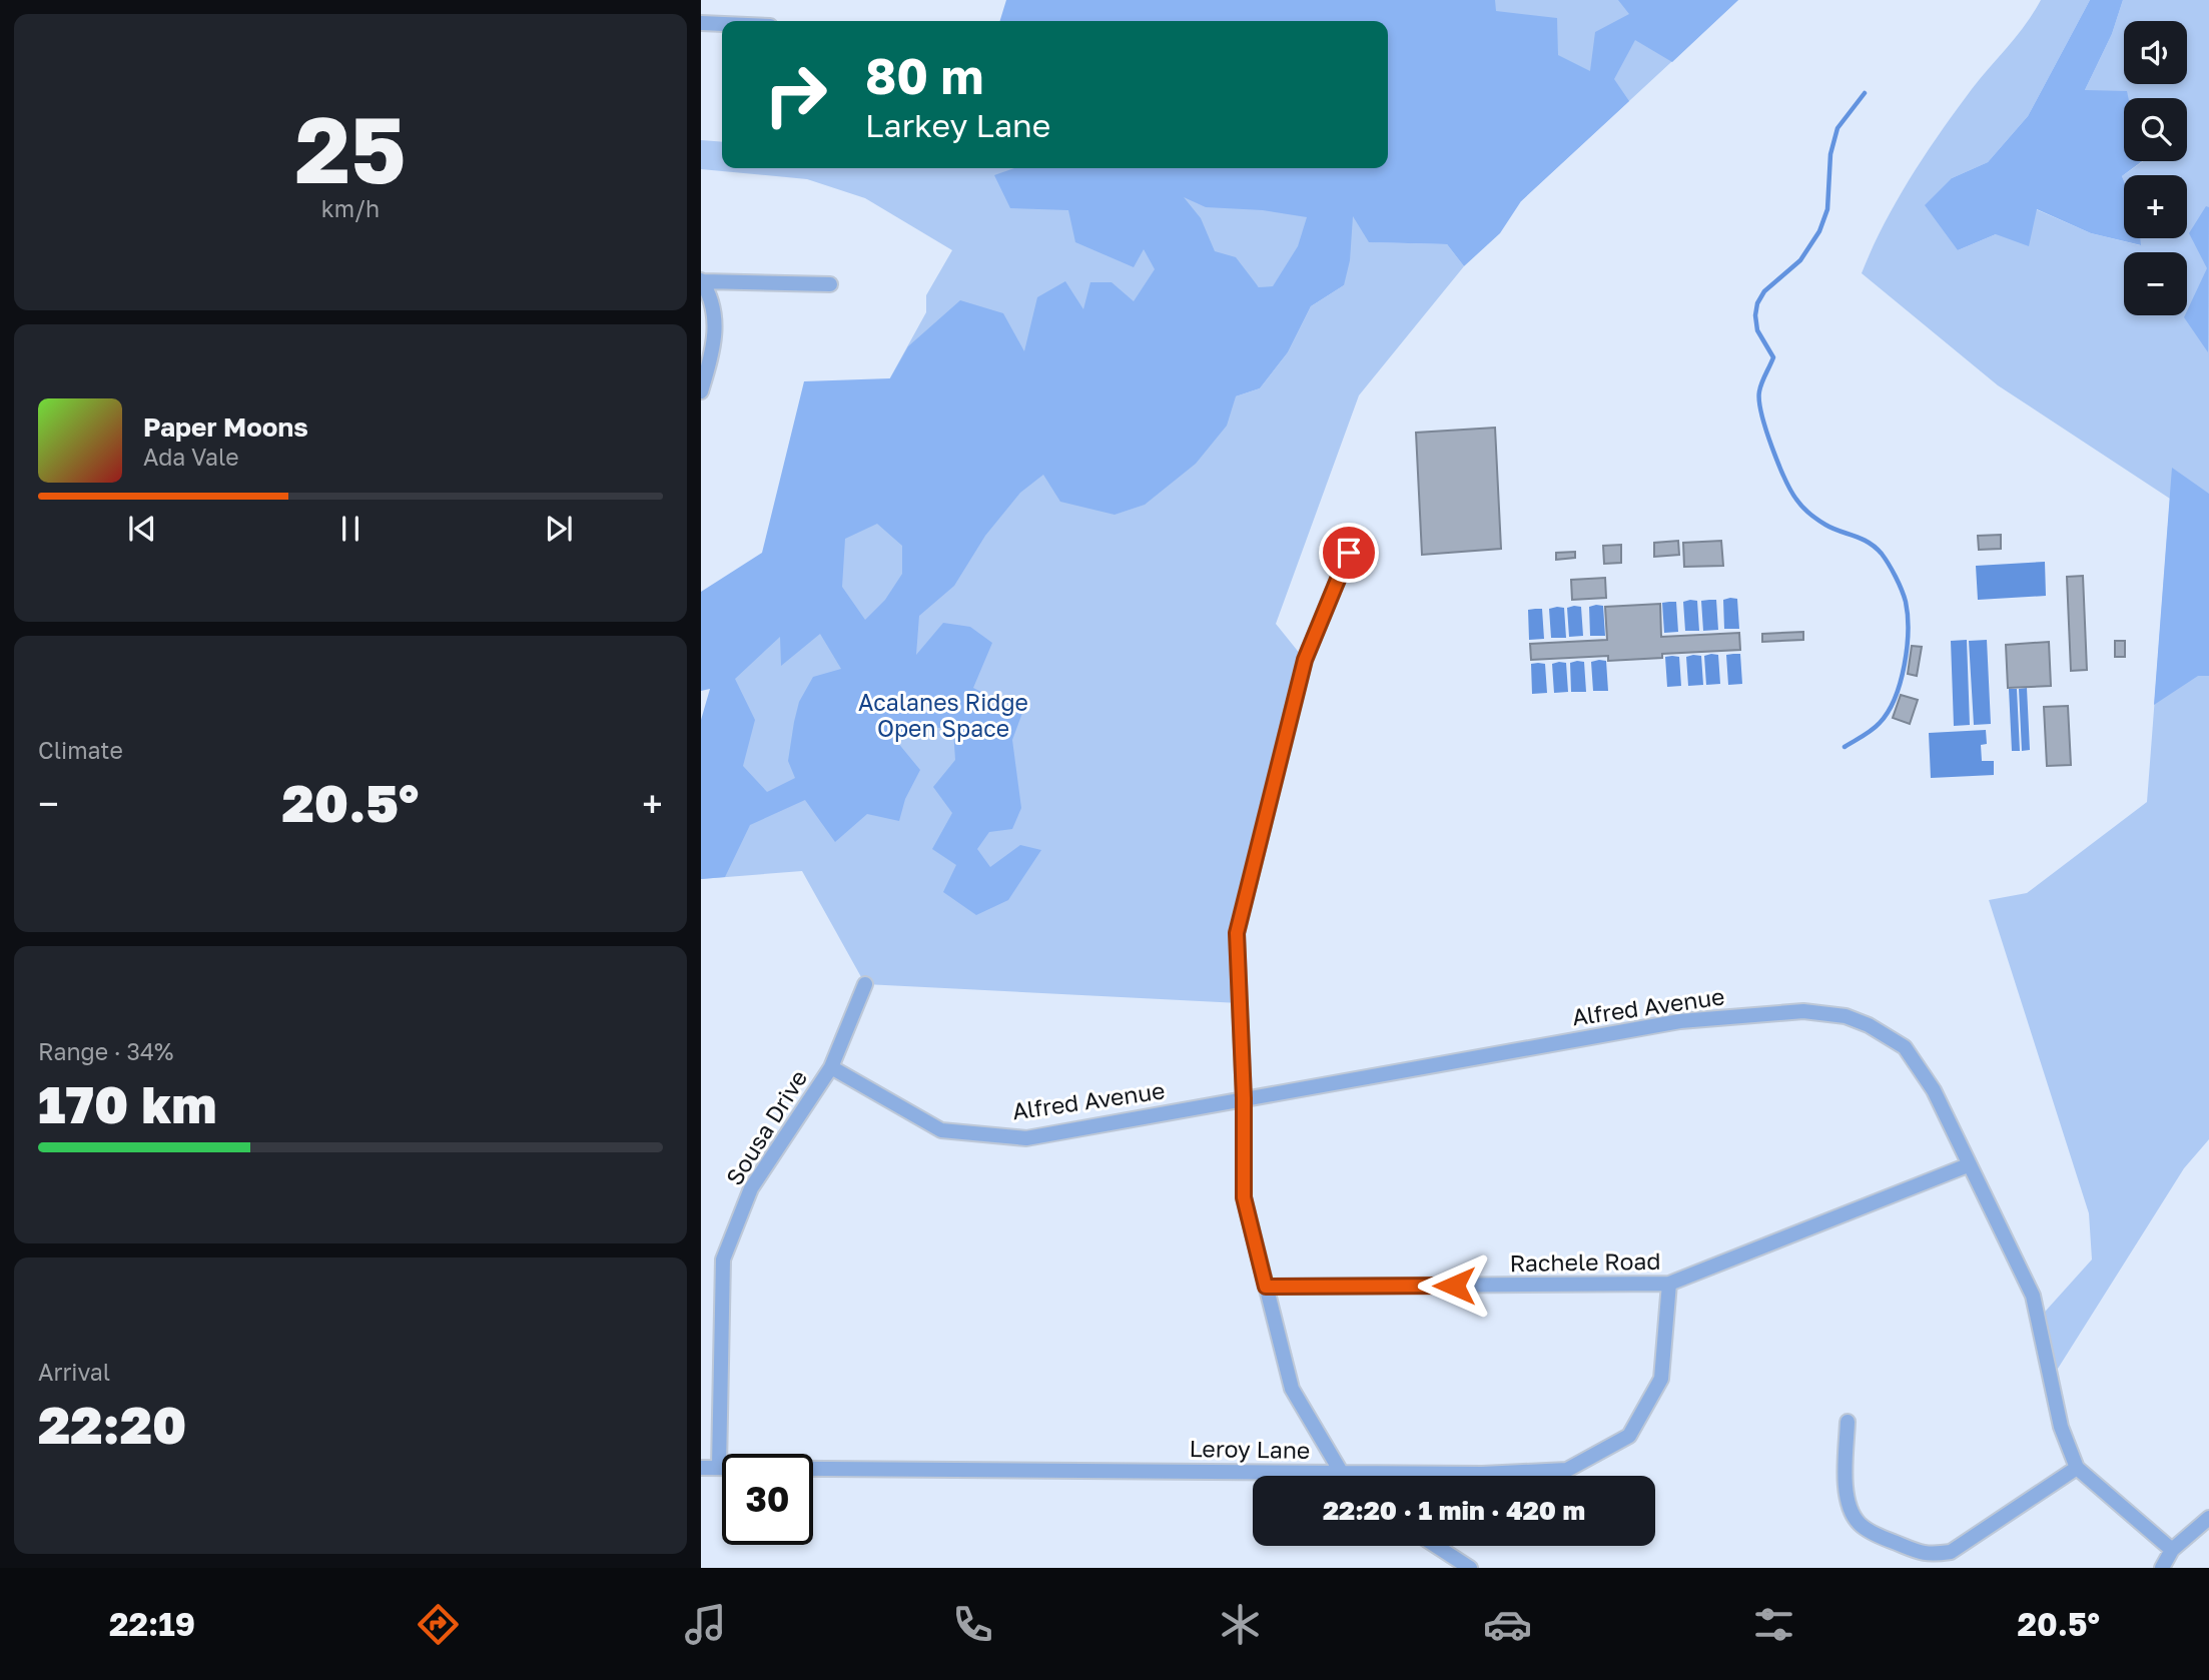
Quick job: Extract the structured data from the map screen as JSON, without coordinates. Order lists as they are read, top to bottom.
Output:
{
  "streets": {
    "street": [
      "Alfred Avenue",
      "Sousa Drive",
      "Rachele Road",
      "Leroy Lane"
    ]
  },
  "crossings": [
    ["Alfred Avenue", "Sousa Drive"],
    ["Alfred Avenue", "Rachele Road"],
    ["Sousa Drive", "Leroy Lane"],
    ["Rachele Road", "Leroy Lane"]
  ],
  "parks": ["Acalanes Ridge Open Space"],
  "page": {
    "tile": [
      ["25", "km/h"],
      "Climate",
      ["Range · 34%", "170 km"],
      ["Arrival", "22:20"]
    ],
    "map_buttons": ["+", "−"],
    "turn": ["80 m", "Larkey Lane"],
    "song": ["Paper Moons", "Ada Vale"],
    "heat": ["−", "20.5°", "+"],
    "limit": "30",
    "trip": "22:20 · 1 min · 420 m",
    "tabs": ["22:19", "20.5°"]
  }
}
